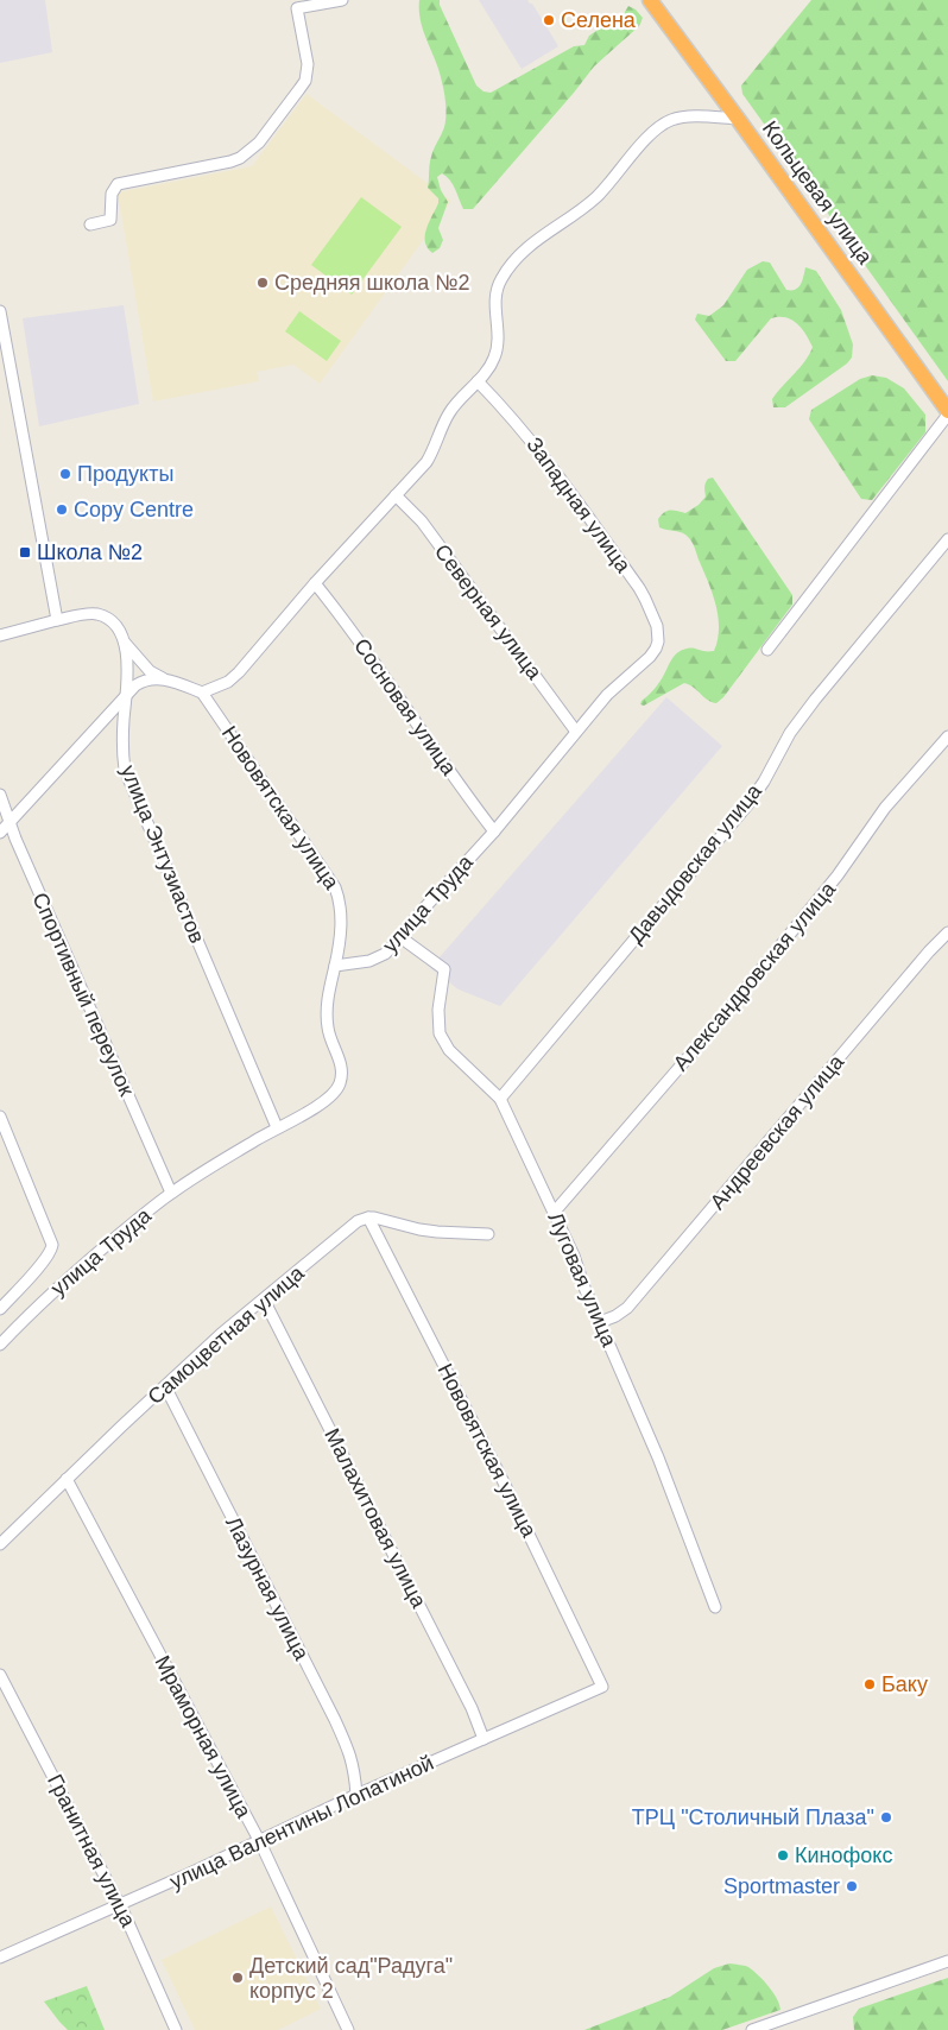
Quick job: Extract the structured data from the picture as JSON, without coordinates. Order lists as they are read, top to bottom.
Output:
{
  "streets": {
    "highway": ["Кольцевая улица"],
    "street": [
      "Западная улица",
      "Северная улица",
      "Сосновая улица",
      "Нововятская улица",
      "улица Энтузиастов",
      "Давыдовская улица",
      "улица Труда",
      "Александровская улица",
      "Спортивный переулок",
      "Андреевская улица",
      "Луговая улица",
      "Самоцветная улица",
      "Малахитовая улица",
      "Лазурная улица",
      "Мраморная улица",
      "улица Валентины Лопатиной",
      "Гранитная улица"
    ]
  },
  "crossings": [
    ["Западная улица", "улица Труда"],
    ["Северная улица", "улица Труда"],
    ["Сосновая улица", "улица Труда"],
    ["Нововятская улица", "улица Труда"],
    ["Нововятская улица", "Самоцветная улица"],
    ["Нововятская улица", "улица Валентины Лопатиной"],
    ["улица Энтузиастов", "улица Труда"],
    ["Давыдовская улица", "Луговая улица"],
    ["улица Труда", "Спортивный переулок"],
    ["улица Труда", "Луговая улица"],
    ["Александровская улица", "Луговая улица"],
    ["Андреевская улица", "Луговая улица"],
    ["Самоцветная улица", "Малахитовая улица"],
    ["Самоцветная улица", "Лазурная улица"],
    ["Самоцветная улица", "Мраморная улица"],
    ["Малахитовая улица", "улица Валентины Лопатиной"],
    ["Лазурная улица", "улица Валентины Лопатиной"],
    ["Мраморная улица", "улица Валентины Лопатиной"],
    ["улица Валентины Лопатиной", "Гранитная улица"]
  ],
  "places": {
    "other": [
      "Селена",
      "Средняя школа №2",
      "Продукты",
      "Copy Centre",
      "Баку",
      "ТРЦ \"Столичный Плаза\"",
      "Кинофокс",
      "Sportmaster",
      "Детский сад\"Радуга\" корпус 2"
    ],
    "transit": ["Школа №2"]
  }
}
